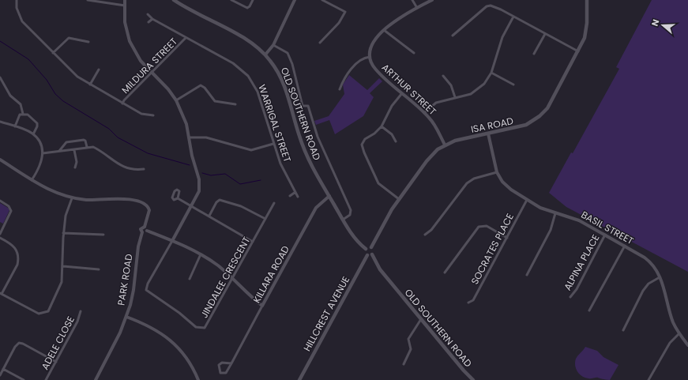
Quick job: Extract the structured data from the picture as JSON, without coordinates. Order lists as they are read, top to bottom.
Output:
{
  "streets": {
    "main road": ["OLD SOUTHERN ROAD", "ISA ROAD", "HILLCREST AVENUE"],
    "street": [
      "MILDURA STREET",
      "ARTHUR STREET",
      "WARRIGAL STREET",
      "BASIL STREET",
      "SOCRATES PLACE",
      "ALPINA PLACE",
      "KILLARA ROAD",
      "JINDALEE CRESCENT",
      "PARK ROAD",
      "ADELE CLOSE"
    ]
  },
  "crossings": [
    ["MILDURA STREET", "WARRIGAL STREET"],
    ["ARTHUR STREET", "ISA ROAD"],
    ["OLD SOUTHERN ROAD", "ISA ROAD"],
    ["OLD SOUTHERN ROAD", "KILLARA ROAD"],
    ["OLD SOUTHERN ROAD", "HILLCREST AVENUE"],
    ["ISA ROAD", "BASIL STREET"],
    ["ISA ROAD", "HILLCREST AVENUE"],
    ["BASIL STREET", "SOCRATES PLACE"],
    ["BASIL STREET", "ALPINA PLACE"]
  ],
  "north": "left"
}
